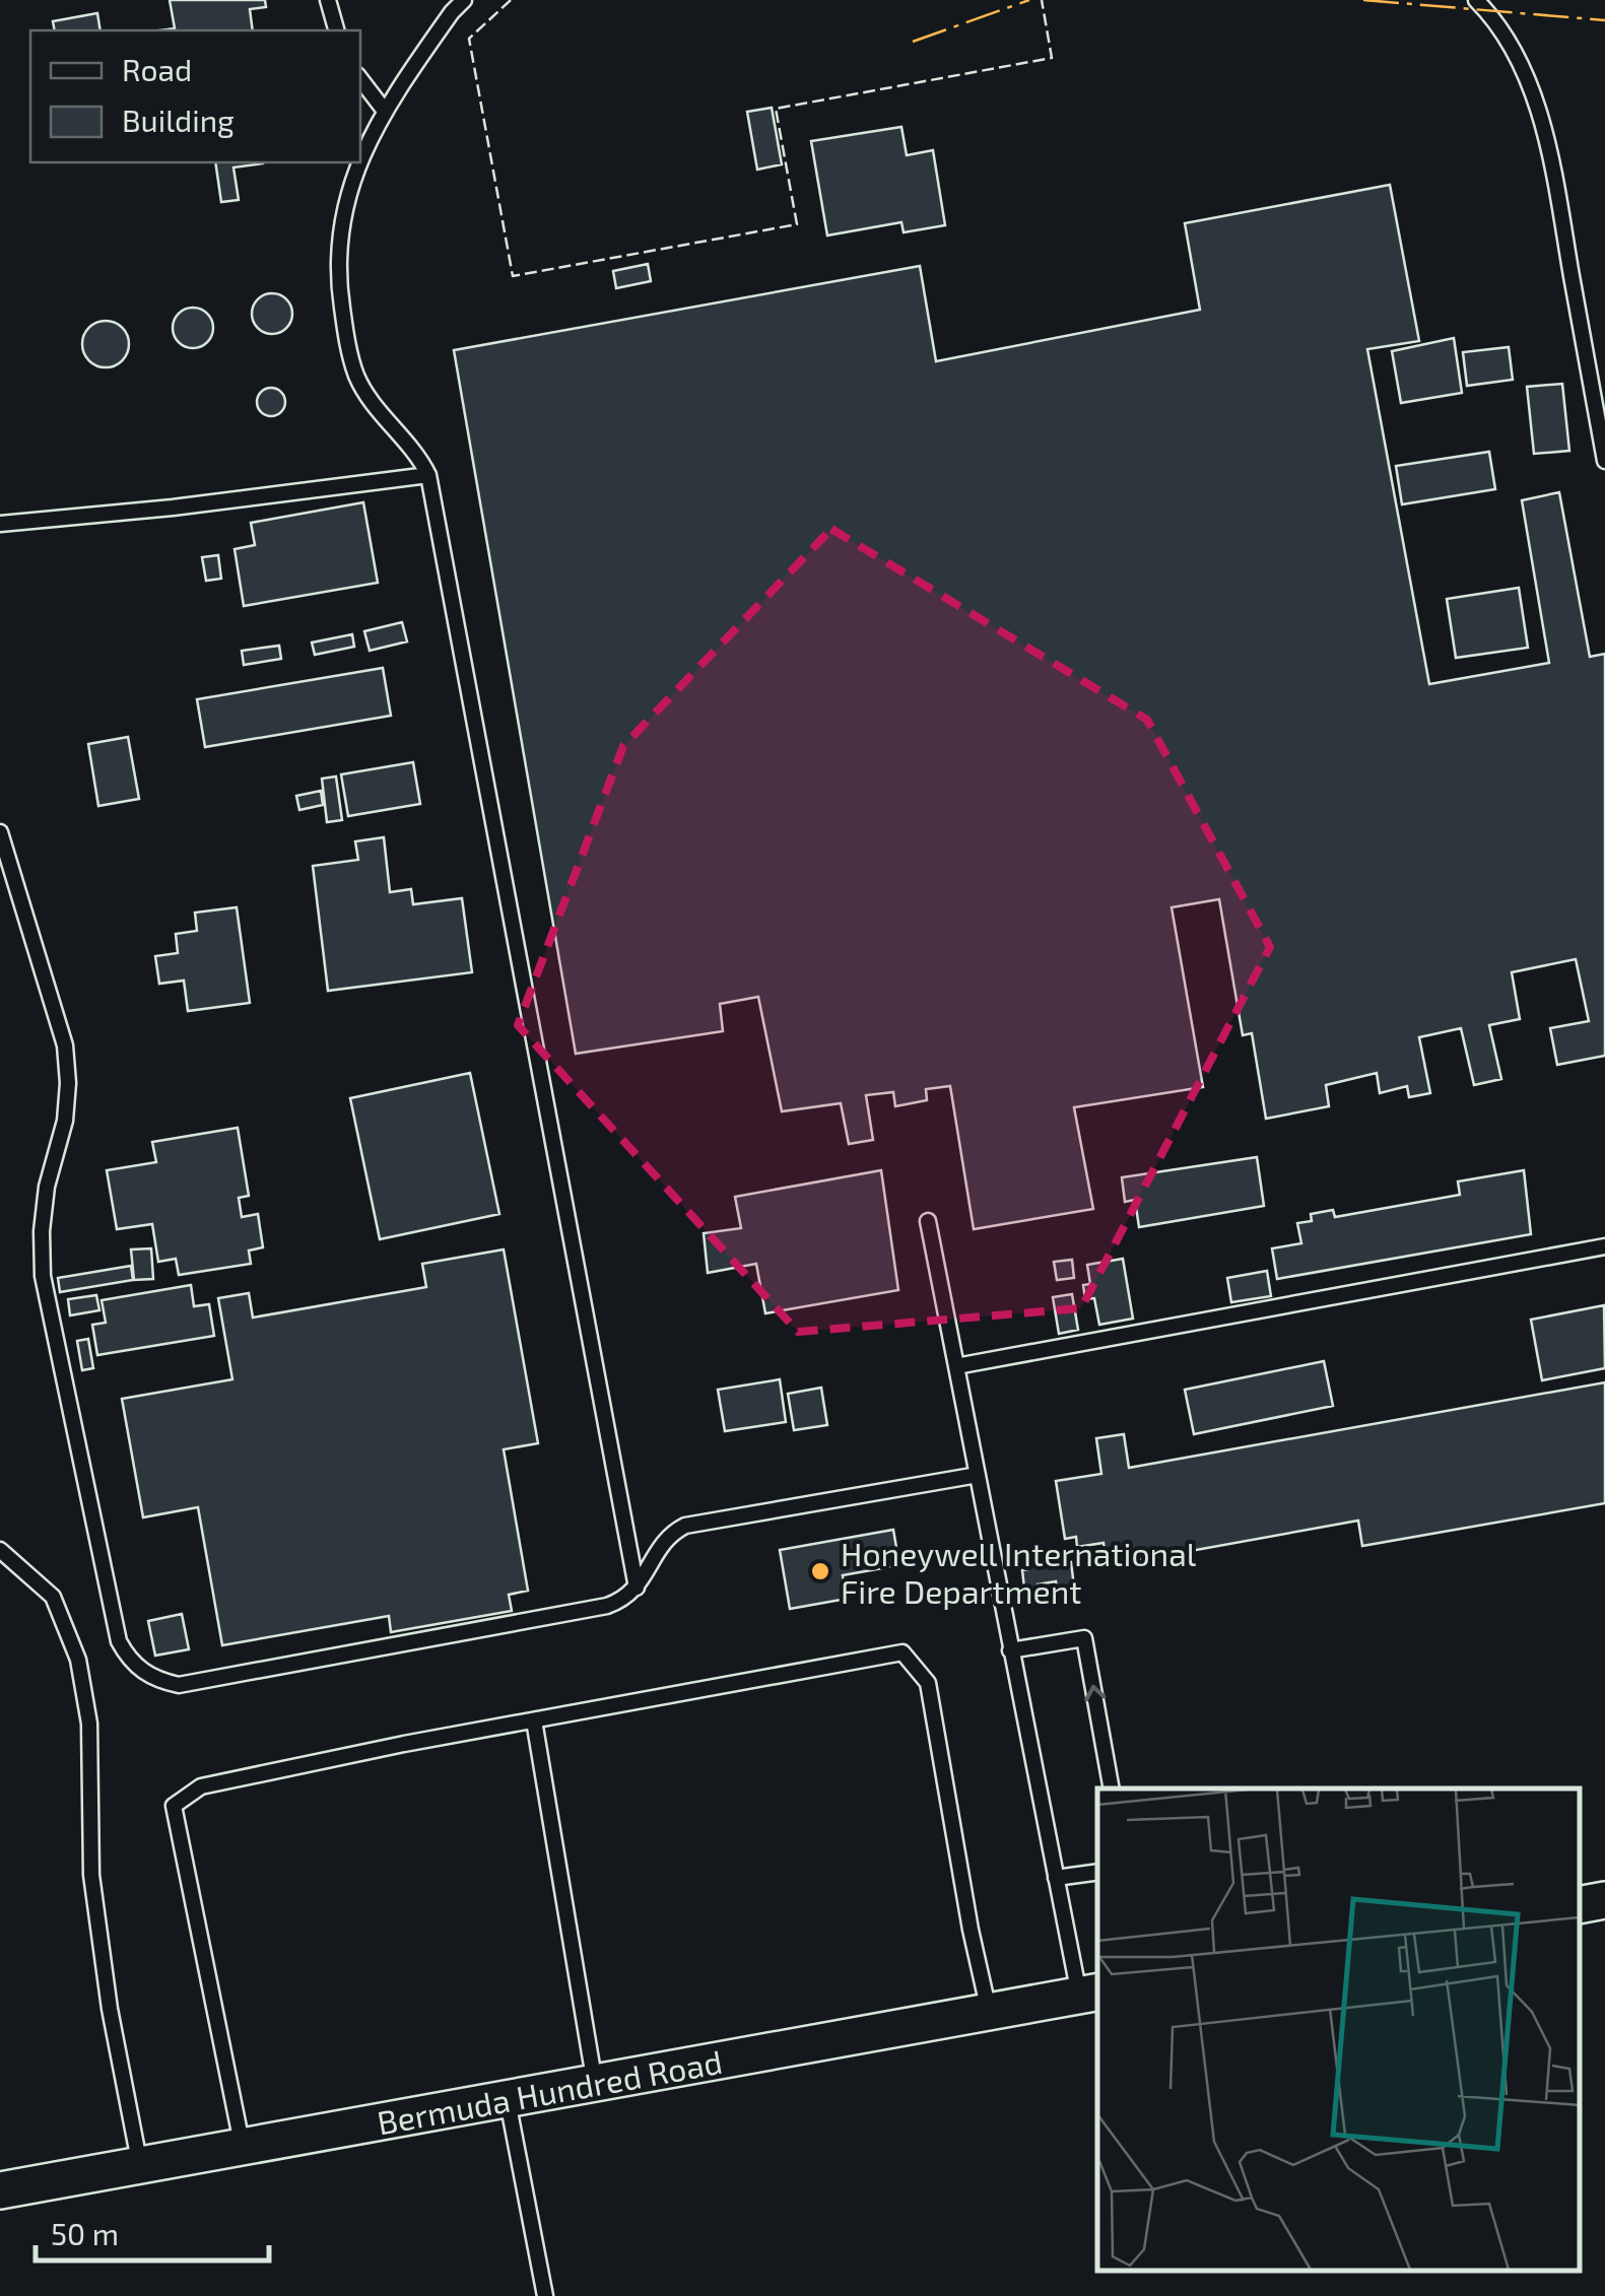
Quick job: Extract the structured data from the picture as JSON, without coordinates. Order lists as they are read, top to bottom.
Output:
{
  "streets": {
    "street": ["Bermuda Hundred Road"]
  },
  "places": ["Honeywell International Fire Department"],
  "legend": ["Road", "Building"],
  "scale_bar": "50 m"
}
